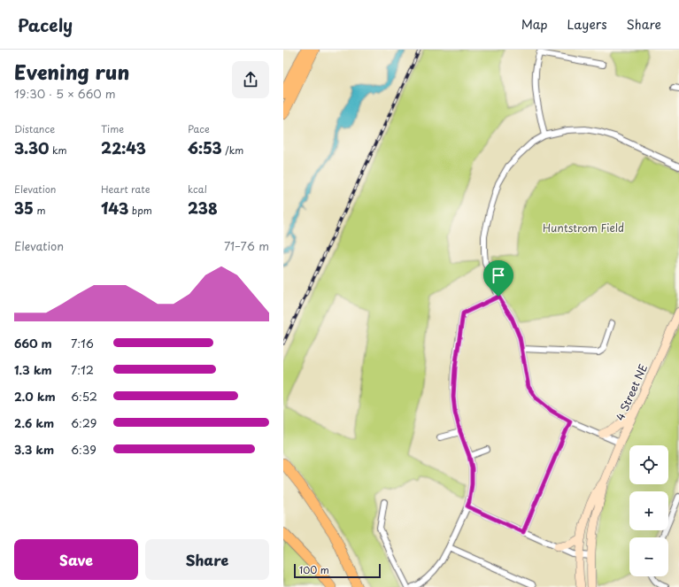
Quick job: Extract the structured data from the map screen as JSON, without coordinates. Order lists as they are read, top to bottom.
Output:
{
  "streets": {
    "main road": ["4 Street NE"]
  },
  "parks": ["Huntstrom Field"],
  "scale_bar": "100 m",
  "page": {
    "header": "Pacely",
    "nav": ["Map", "Layers", "Share"],
    "heading": ["Evening run", "19:30 · 5 × 660 m"],
    "stats": [
      ["Distance", "3.30 km"],
      ["Time", "22:43"],
      ["Pace", "6:53 /km"],
      ["Elevation", "35 m"],
      ["Heart rate", "143 bpm"],
      ["kcal", "238"]
    ],
    "chart": ["Elevation", "71–76 m"],
    "list": [
      {
        "name": "660 m",
        "note": "7:16"
      },
      {
        "name": "1.3 km",
        "note": "7:12"
      },
      {
        "name": "2.0 km",
        "note": "6:52"
      },
      {
        "name": "2.6 km",
        "note": "6:29"
      },
      {
        "name": "3.3 km",
        "note": "6:39"
      }
    ],
    "map_buttons": ["+", "−"],
    "buttons": ["Save", "Share"],
    "scale": "100 m"
  }
}
